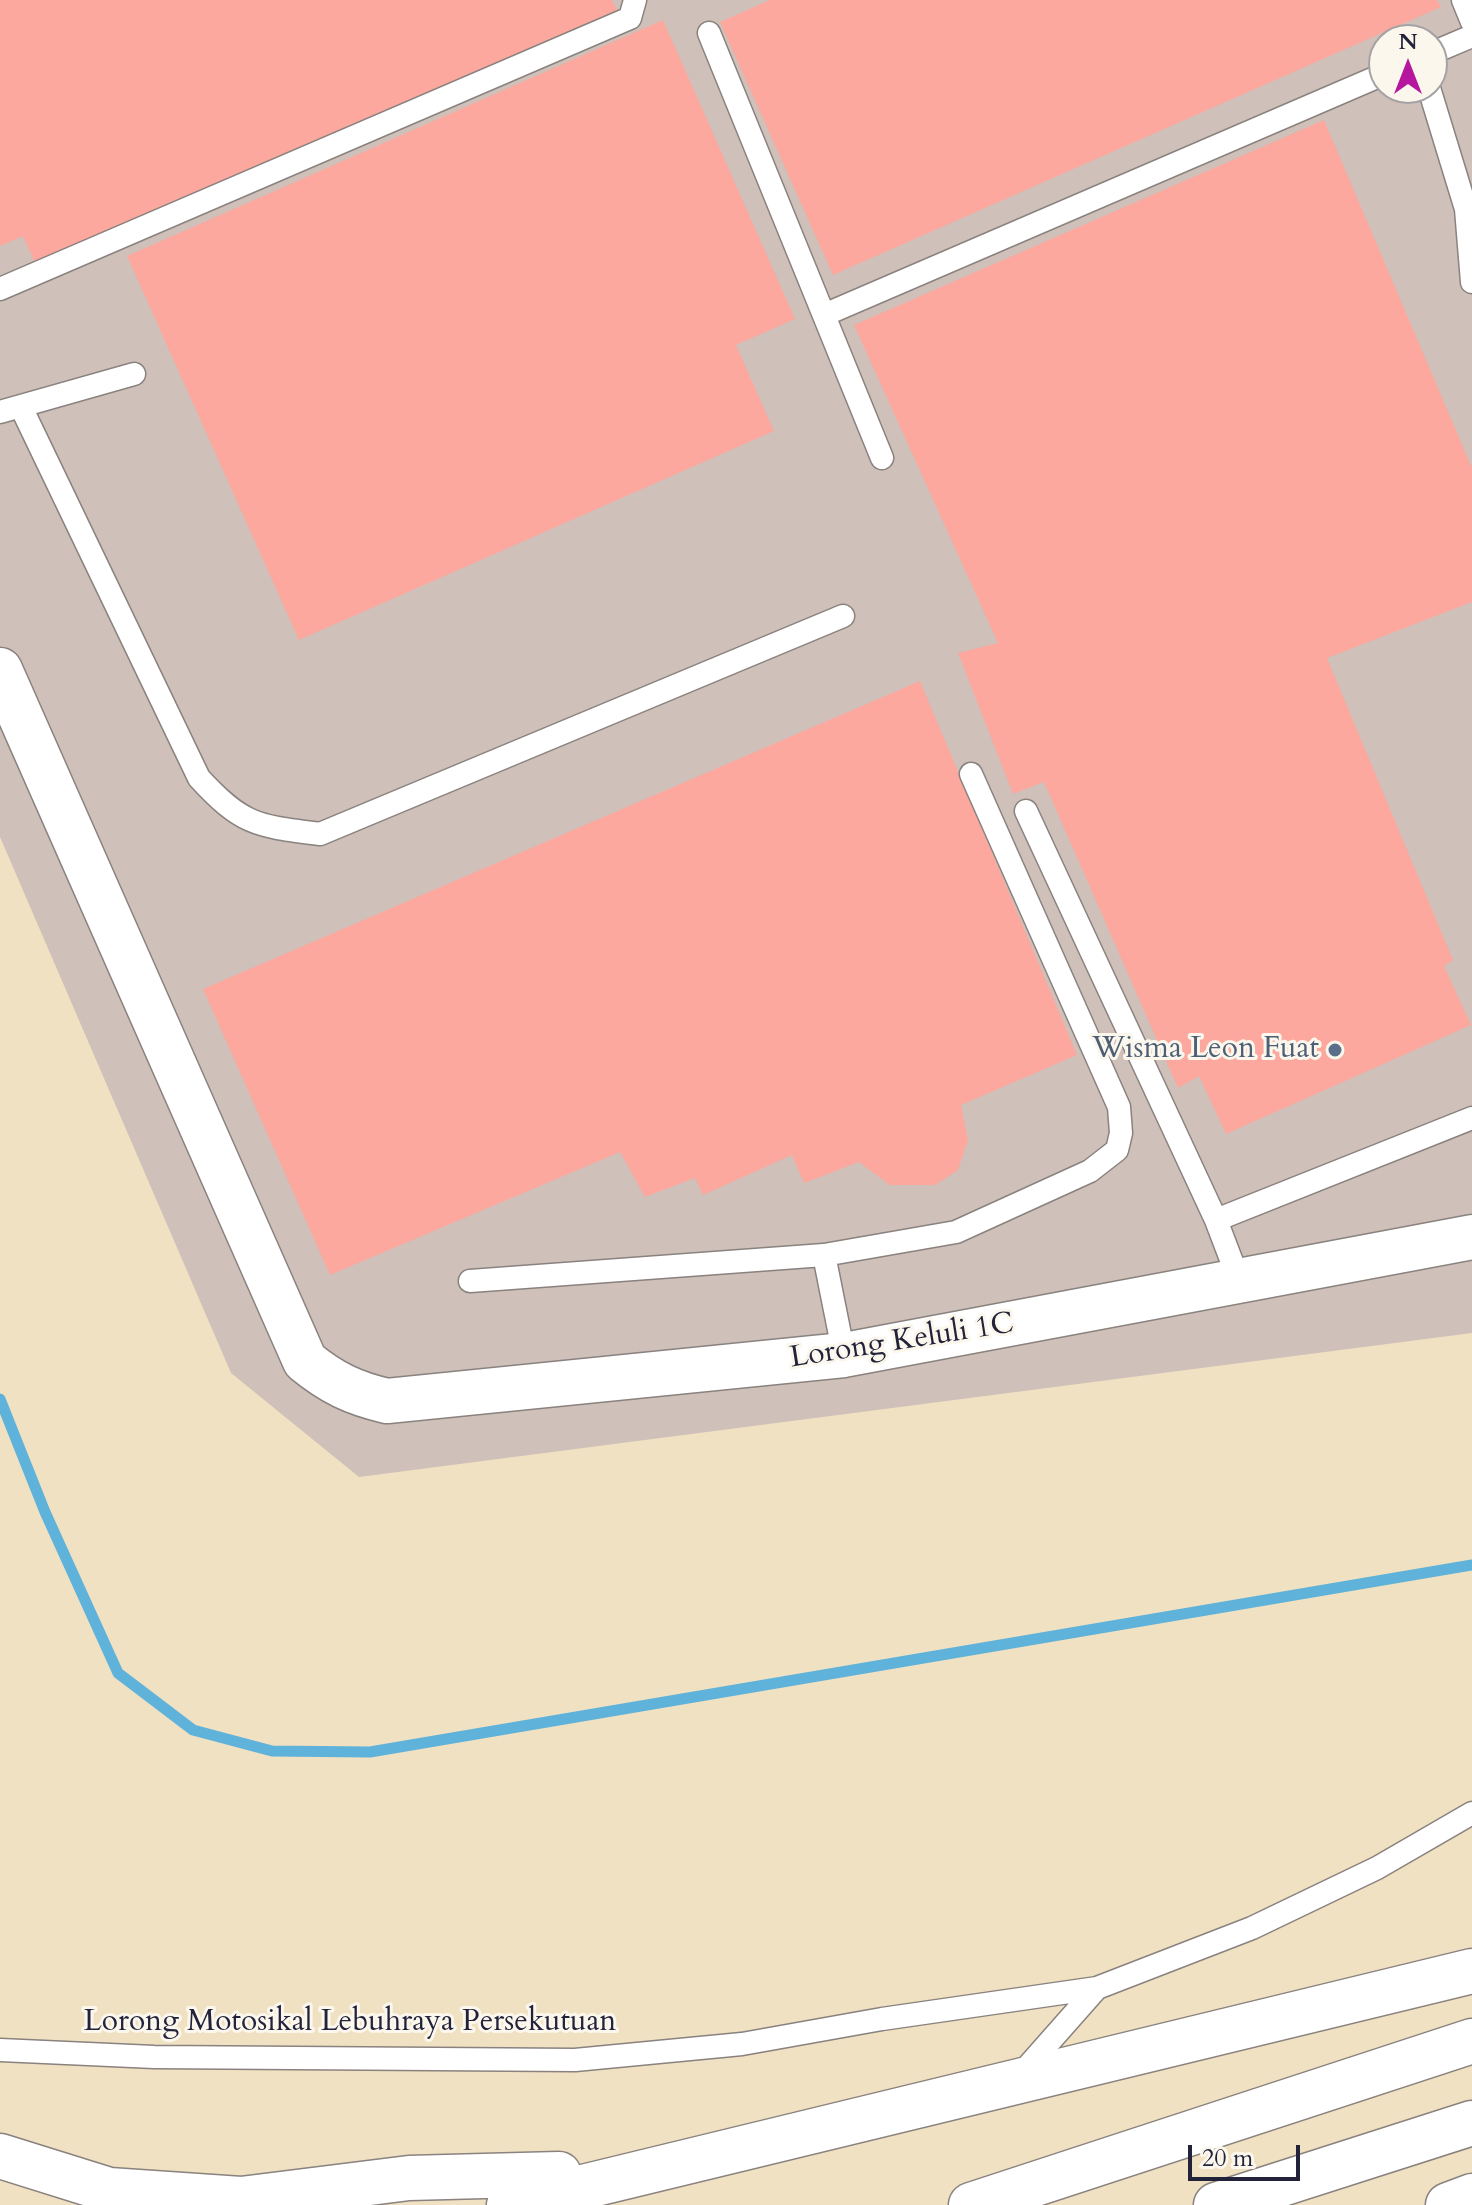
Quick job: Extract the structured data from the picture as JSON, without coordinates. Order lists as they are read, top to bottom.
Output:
{
  "streets": {
    "main road": ["Lorong Keluli 1C"],
    "lane": ["Lorong Motosikal Lebuhraya Persekutuan"]
  },
  "places": ["Wisma Leon Fuat"],
  "scale_bar": "20 m",
  "north": "top"
}
